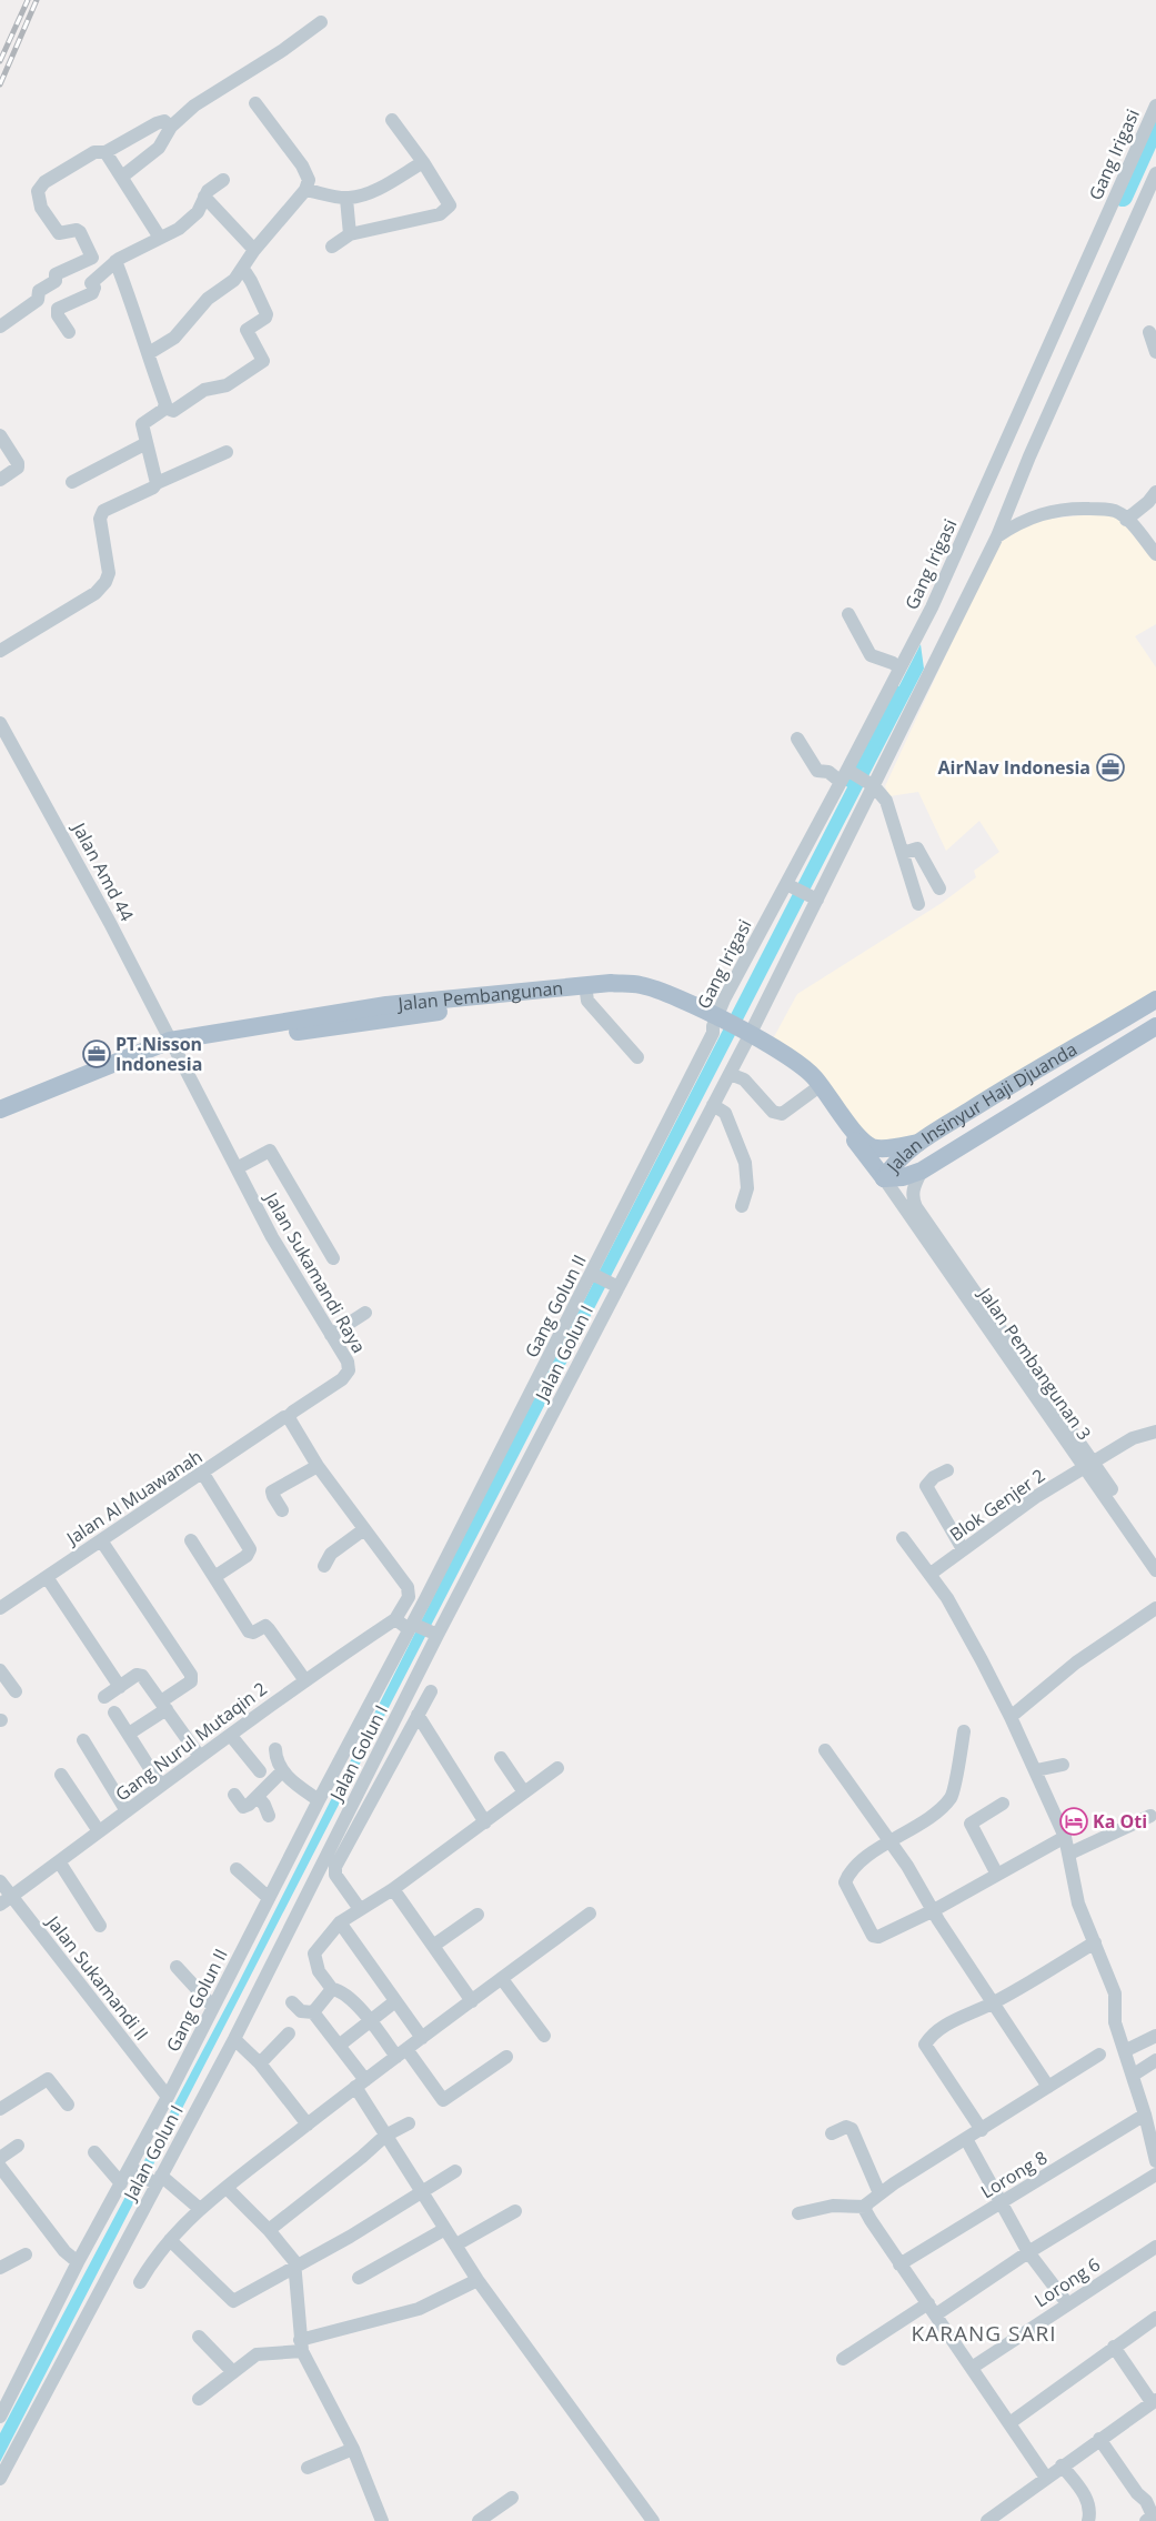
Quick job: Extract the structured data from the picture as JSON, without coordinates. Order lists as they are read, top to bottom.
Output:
{
  "streets": {
    "main road": ["Jalan Pembangunan", "Jalan Insinyur Haji Djuanda"],
    "street": [
      "Gang Irigasi",
      "Jalan Amd 44",
      "Jalan Sukamandi Raya",
      "Gang Golun II",
      "Jalan Golun I",
      "Jalan Pembangunan 3",
      "Jalan Al Muawanah",
      "Blok Genjer 2",
      "Gang Nurul Mutaqin 2",
      "Jalan Sukamandi II",
      "Lorong 8",
      "Lorong 6"
    ]
  },
  "crossings": [
    ["Gang Irigasi", "Jalan Pembangunan"],
    ["Gang Irigasi", "Gang Golun II"],
    ["Gang Irigasi", "Jalan Golun I"],
    ["Jalan Amd 44", "Jalan Pembangunan"],
    ["Jalan Amd 44", "Jalan Sukamandi Raya"],
    ["Jalan Pembangunan", "Jalan Insinyur Haji Djuanda"],
    ["Jalan Pembangunan", "Jalan Sukamandi Raya"],
    ["Jalan Pembangunan", "Gang Golun II"],
    ["Jalan Pembangunan", "Jalan Golun I"],
    ["Jalan Pembangunan", "Jalan Pembangunan 3"],
    ["Jalan Insinyur Haji Djuanda", "Jalan Pembangunan 3"],
    ["Jalan Sukamandi Raya", "Jalan Al Muawanah"],
    ["Gang Golun II", "Jalan Sukamandi II"],
    ["Jalan Pembangunan 3", "Blok Genjer 2"],
    ["Gang Nurul Mutaqin 2", "Jalan Sukamandi II"]
  ],
  "districts": ["KARANG SARI"],
  "places": {
    "office": ["AirNav Indonesia", "PT.Nisson Indonesia"],
    "hotel": ["Ka Oti"]
  }
}
